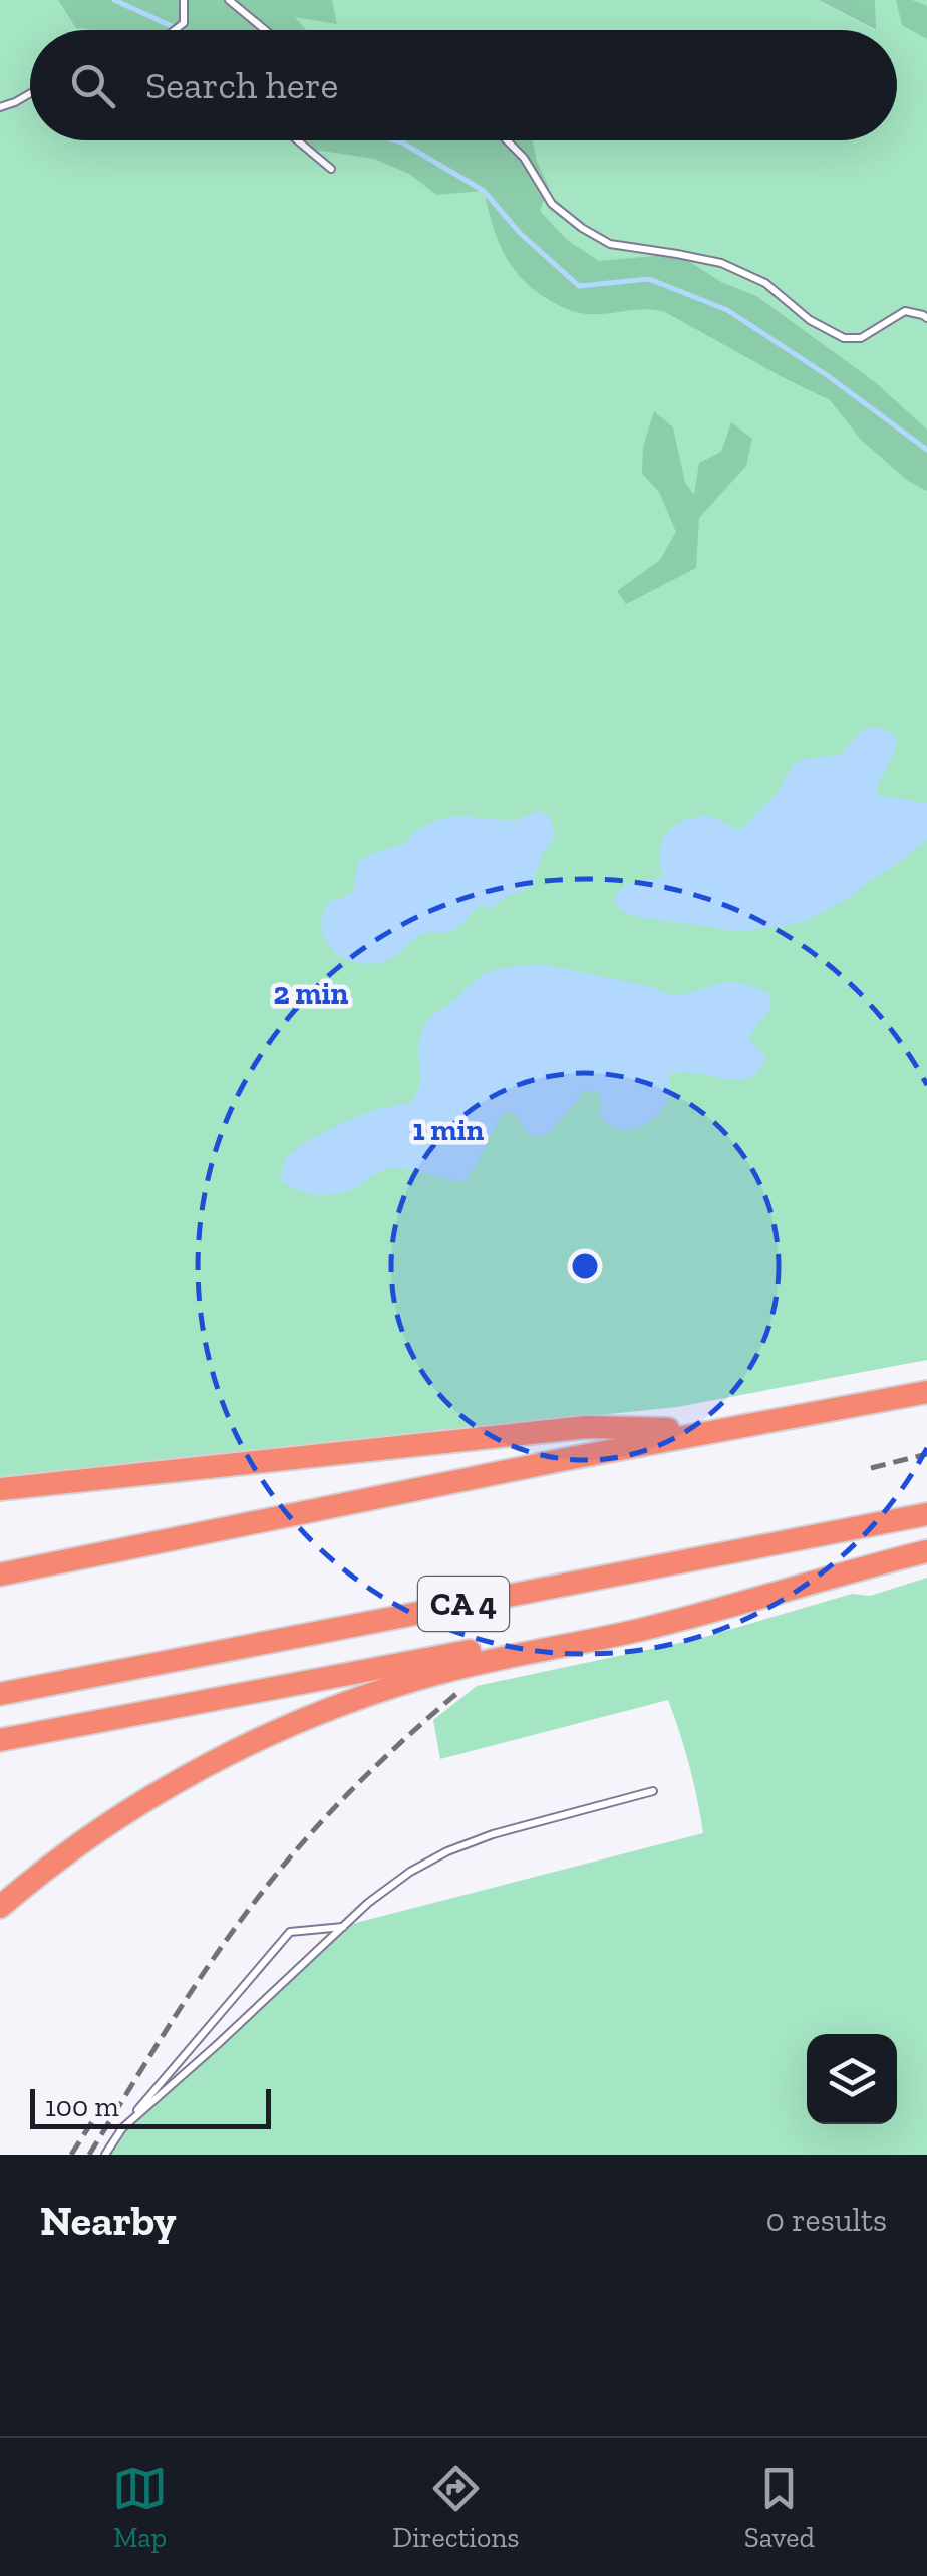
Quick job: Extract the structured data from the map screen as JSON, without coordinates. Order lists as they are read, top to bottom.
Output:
{
  "streets": {
    "highway": ["CA 4"]
  },
  "scale_bar": "100 m",
  "page": {
    "search": "Search here",
    "scale": "100 m",
    "heading": ["Nearby", "0 results"],
    "nav": ["Map", "Directions", "Saved"]
  },
  "rings": ["2 min", "1 min"]
}
